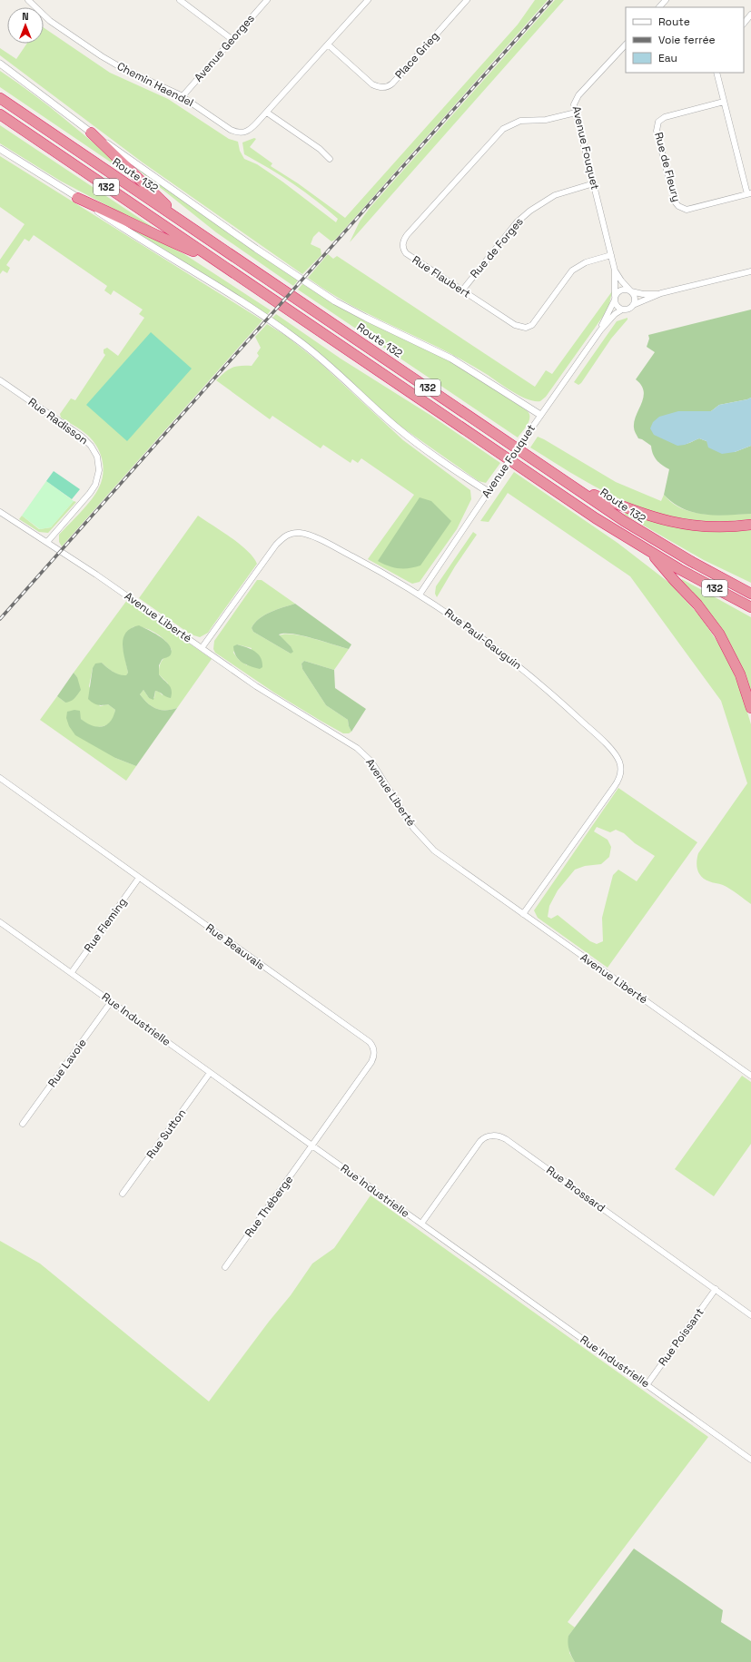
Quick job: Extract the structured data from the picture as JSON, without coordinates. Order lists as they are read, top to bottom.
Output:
{
  "streets": {
    "highway": ["Route 132", "132"],
    "street": [
      "Avenue Georges",
      "Place Grieg",
      "Chemin Haendel",
      "Avenue Fouquet",
      "Rue de Fleury",
      "Rue de Forges",
      "Rue Flaubert",
      "Rue Radisson",
      "Avenue Liberté",
      "Rue Paul-Gauguin",
      "Rue Fleming",
      "Rue Beauvais",
      "Rue Industrielle",
      "Rue Lavoie",
      "Rue Sutton",
      "Rue Brossard",
      "Rue Théberge",
      "Rue Poissant"
    ]
  },
  "crossings": [
    ["Avenue Georges", "Chemin Haendel"],
    ["Place Grieg", "Chemin Haendel"],
    ["Avenue Fouquet", "Rue de Forges"],
    ["Avenue Fouquet", "Rue Flaubert"],
    ["Avenue Fouquet", "Rue Paul-Gauguin"],
    ["Rue de Forges", "Rue Flaubert"],
    ["Rue Radisson", "Avenue Liberté"],
    ["Avenue Liberté", "Rue Paul-Gauguin"],
    ["Rue Fleming", "Rue Beauvais"],
    ["Rue Fleming", "Rue Industrielle"],
    ["Rue Beauvais", "Rue Industrielle"],
    ["Rue Beauvais", "Rue Théberge"],
    ["Rue Industrielle", "Rue Lavoie"],
    ["Rue Industrielle", "Rue Sutton"],
    ["Rue Industrielle", "Rue Brossard"],
    ["Rue Industrielle", "Rue Théberge"],
    ["Rue Industrielle", "Rue Poissant"],
    ["Rue Brossard", "Rue Poissant"]
  ],
  "legend": ["Route", "Voie ferrée", "Eau"],
  "north": "top"
}
